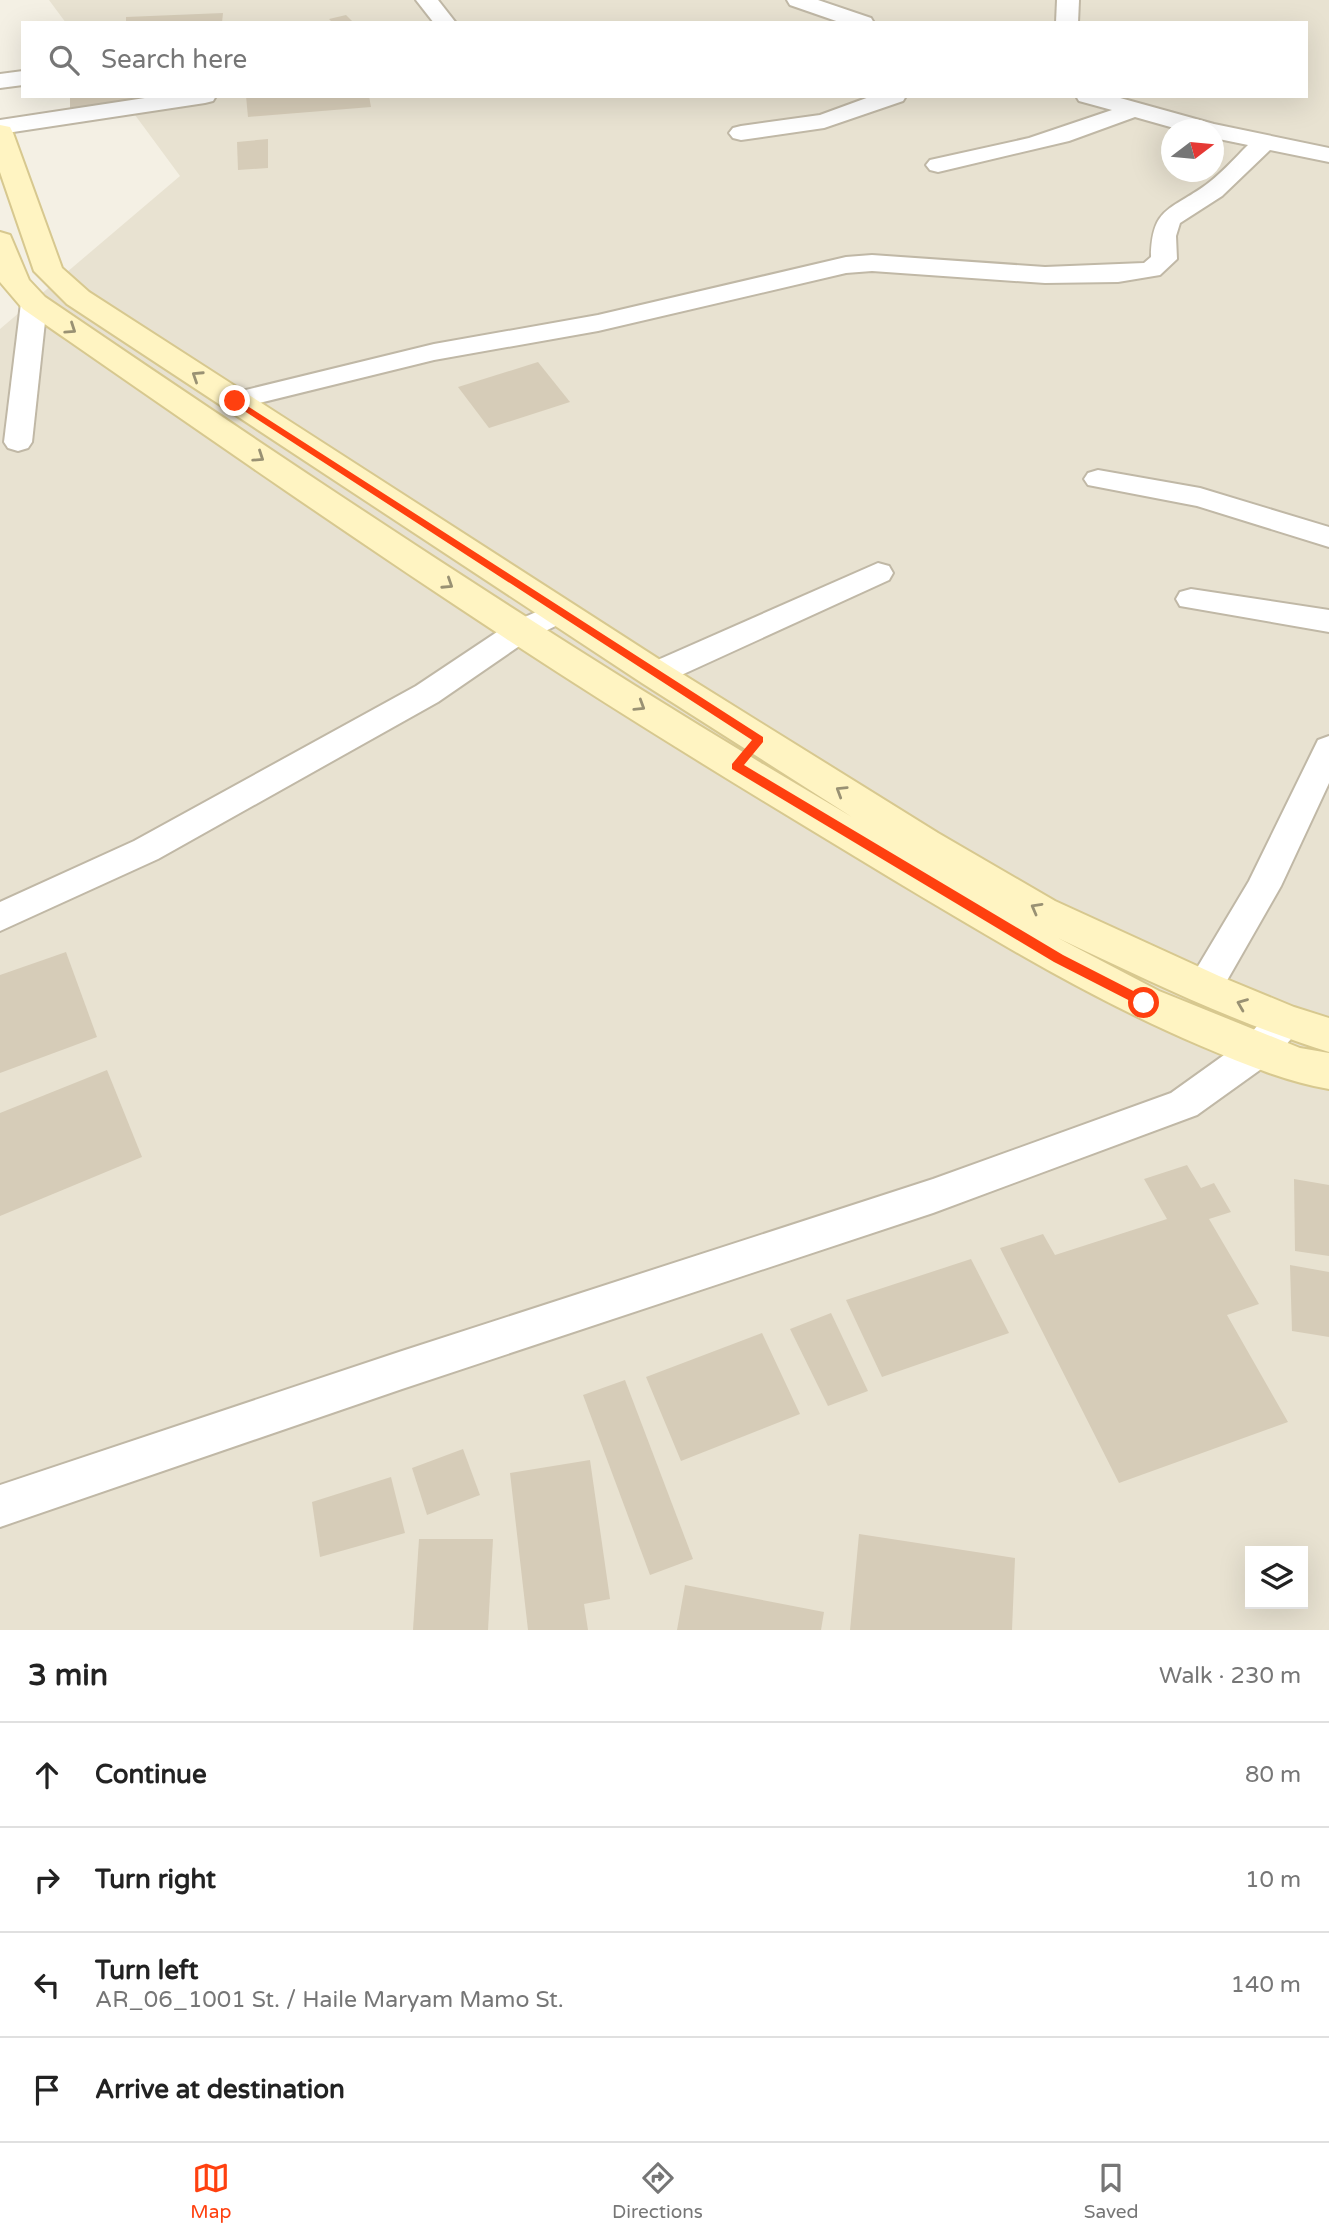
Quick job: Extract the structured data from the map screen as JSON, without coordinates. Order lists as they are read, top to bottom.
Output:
{
  "north": "right",
  "page": {
    "search": "Search here",
    "heading": ["3 min", "Walk · 230 m"],
    "list": [
      ["Continue", "80 m"],
      ["Turn right", "10 m"],
      ["Turn left", "AR_06_1001 St. / Haile Maryam Mamo St.", "140 m"],
      "Arrive at destination"
    ],
    "nav": ["Map", "Directions", "Saved"]
  }
}
